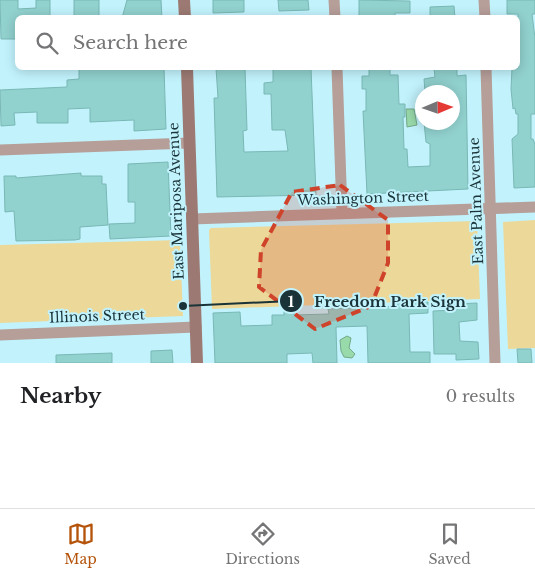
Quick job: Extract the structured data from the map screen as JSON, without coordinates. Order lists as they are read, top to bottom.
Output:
{
  "streets": {
    "street": [
      "Washington Street",
      "East Mariposa Avenue",
      "East Palm Avenue",
      "Illinois Street"
    ]
  },
  "crossings": [
    ["Washington Street", "East Mariposa Avenue"],
    ["Washington Street", "East Palm Avenue"],
    ["East Mariposa Avenue", "Illinois Street"]
  ],
  "places": ["Freedom Park Sign"],
  "north": "right",
  "page": {
    "search": "Search here",
    "heading": ["Nearby", "0 results"],
    "nav": ["Map", "Directions", "Saved"]
  }
}
